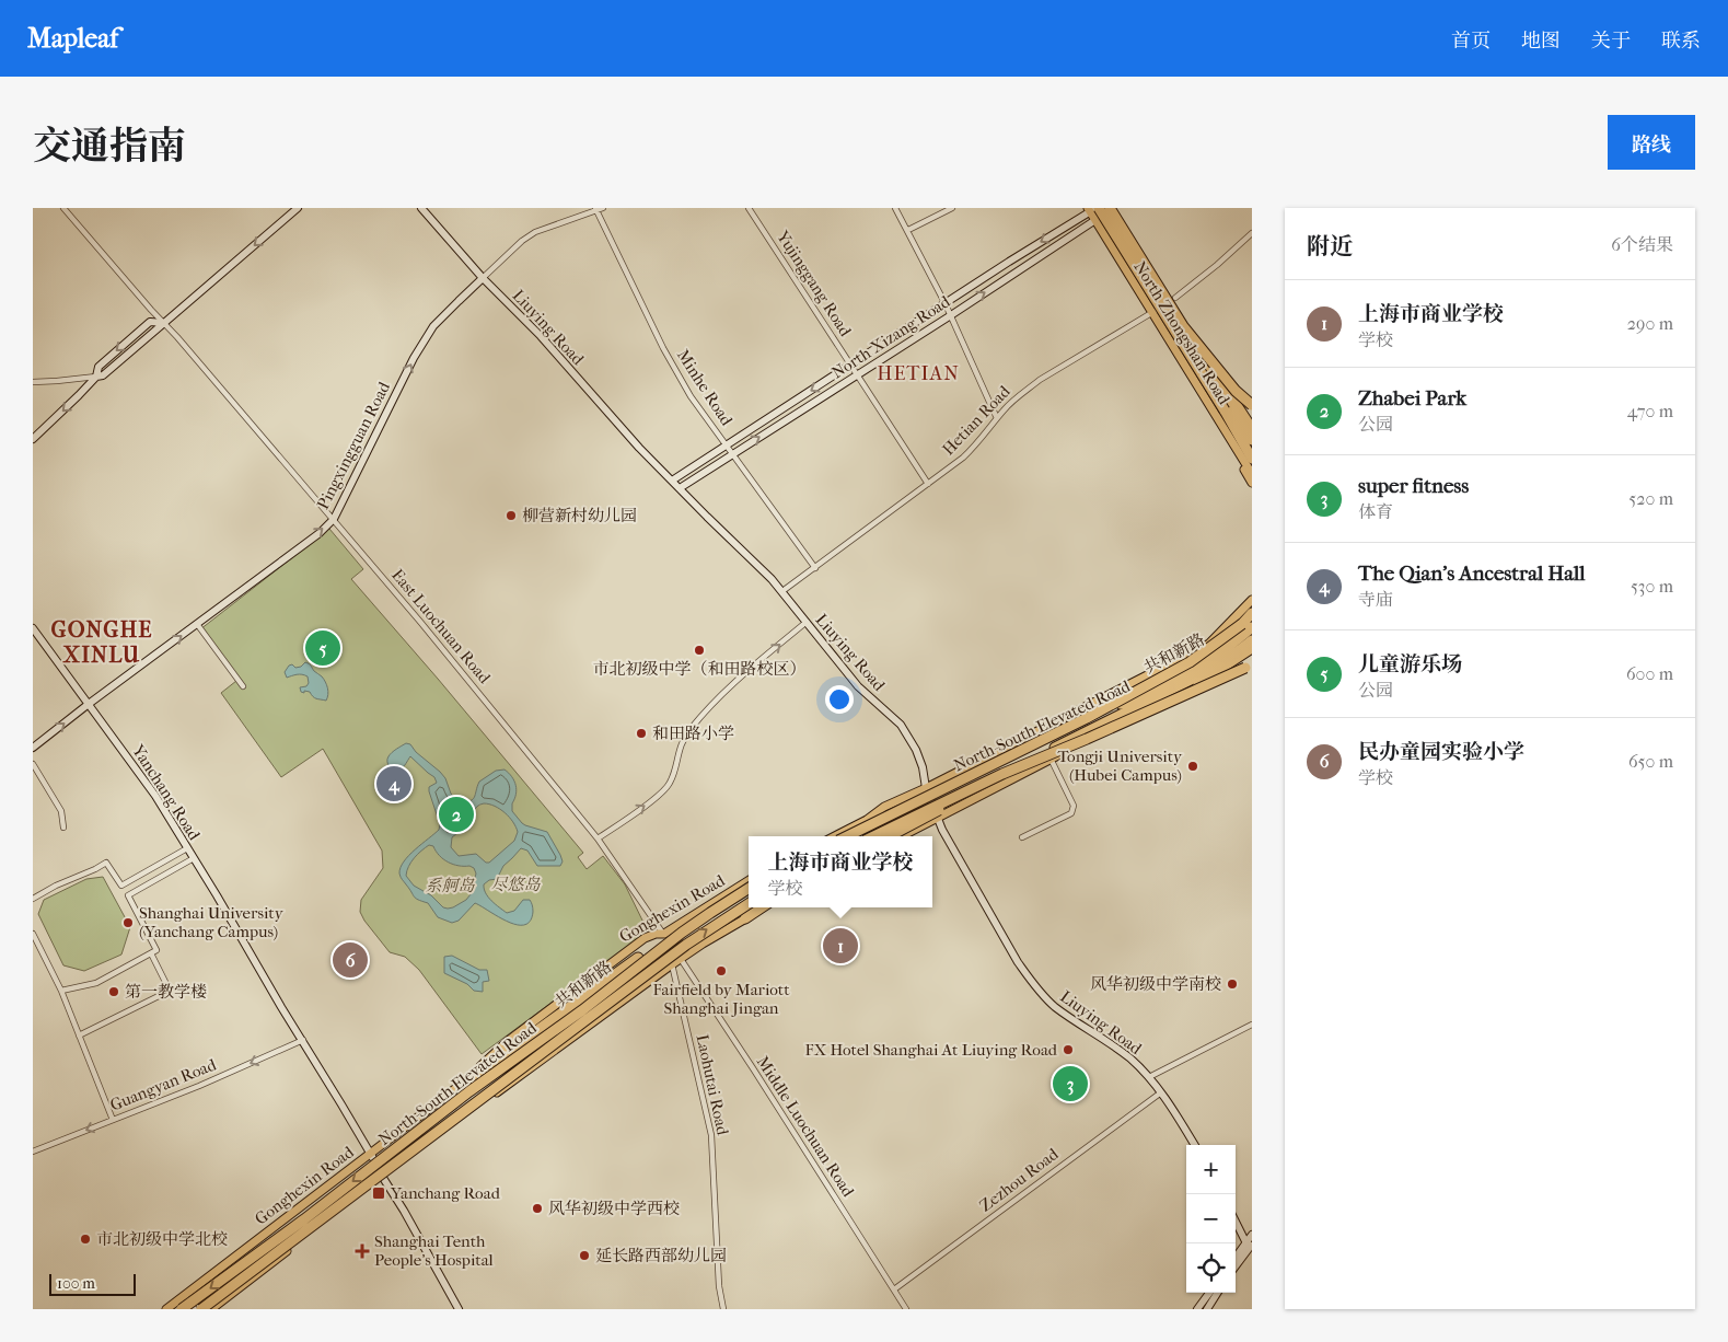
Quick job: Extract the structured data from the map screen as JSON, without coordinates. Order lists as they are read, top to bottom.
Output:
{
  "streets": {
    "highway": ["North-South Elevated Road"],
    "main road": [
      "Liuying Road",
      "North Zhongshan Road",
      "North Xizang Road",
      "Pingxingguan Road",
      "共和新路",
      "Yanchang Road",
      "Gonghexin Road"
    ],
    "street": [
      "Yujinggang Road",
      "Minhe Road",
      "Hetian Road",
      "East Luochuan Road",
      "Guangyan Road",
      "Laohutai Road",
      "Middle Luochuan Road",
      "Zezhou Road"
    ]
  },
  "crossings": [
    ["Yujinggang Road", "North Xizang Road"],
    ["Yujinggang Road", "Hetian Road"],
    ["Liuying Road", "North Xizang Road"],
    ["Liuying Road", "Hetian Road"],
    ["Liuying Road", "Pingxingguan Road"],
    ["Liuying Road", "共和新路"],
    ["Liuying Road", "Zezhou Road"],
    ["North Zhongshan Road", "North Xizang Road"],
    ["North Zhongshan Road", "Hetian Road"],
    ["North Xizang Road", "Minhe Road"],
    ["Minhe Road", "Hetian Road"],
    ["Minhe Road", "Pingxingguan Road"],
    ["Pingxingguan Road", "East Luochuan Road"],
    ["Pingxingguan Road", "Yanchang Road"],
    ["East Luochuan Road", "共和新路"],
    ["East Luochuan Road", "Gonghexin Road"],
    ["East Luochuan Road", "Middle Luochuan Road"],
    ["共和新路", "Gonghexin Road"],
    ["Yanchang Road", "Gonghexin Road"],
    ["Yanchang Road", "Guangyan Road"],
    ["Middle Luochuan Road", "Zezhou Road"]
  ],
  "one_way": ["Pingxingguan Road", "Guangyan Road"],
  "districts": ["HETIAN", "GONGHE XINLU"],
  "parks": ["尽悠岛", "系舸岛"],
  "places": {
    "other": [
      "柳营新村幼儿园",
      "市北初级中学（和田路校区）",
      "和田路小学",
      "Tongji University (Hubei Campus)",
      "Shanghai University (Yanchang Campus)",
      "Fairfield by Mariott Shanghai Jingan",
      "风华初级中学南校",
      "第一教学楼",
      "FX Hotel Shanghai At Liuying Road",
      "风华初级中学西校",
      "市北初级中学北校",
      "延长路西部幼儿园"
    ],
    "transit": ["Yanchang Road"],
    "health": ["Shanghai Tenth People's Hospital"]
  },
  "scale_bar": "100 m",
  "page": {
    "header": "Mapleaf",
    "nav": [
      "首页",
      "地图",
      "关于",
      "联系"
    ],
    "title": "交通指南",
    "buttons": "路线",
    "heading": ["附近", "6个结果"],
    "list": [
      {
        "mark": "1",
        "name": "上海市商业学校",
        "note": "学校",
        "value": "290 m"
      },
      {
        "mark": "2",
        "name": "Zhabei Park",
        "note": "公园",
        "value": "470 m"
      },
      {
        "mark": "3",
        "name": "super fitness",
        "note": "体育",
        "value": "520 m"
      },
      {
        "mark": "4",
        "name": "The Qian's Ancestral Hall",
        "note": "寺庙",
        "value": "530 m"
      },
      {
        "mark": "5",
        "name": "儿童游乐场",
        "note": "公园",
        "value": "600 m"
      },
      {
        "mark": "6",
        "name": "民办童园实验小学",
        "note": "学校",
        "value": "650 m"
      }
    ],
    "pins": [
      "5",
      "4",
      "2",
      "1",
      "6",
      "3"
    ],
    "popup": ["上海市商业学校", "学校"],
    "map_buttons": ["+", "−"],
    "scale": "100 m"
  }
}
